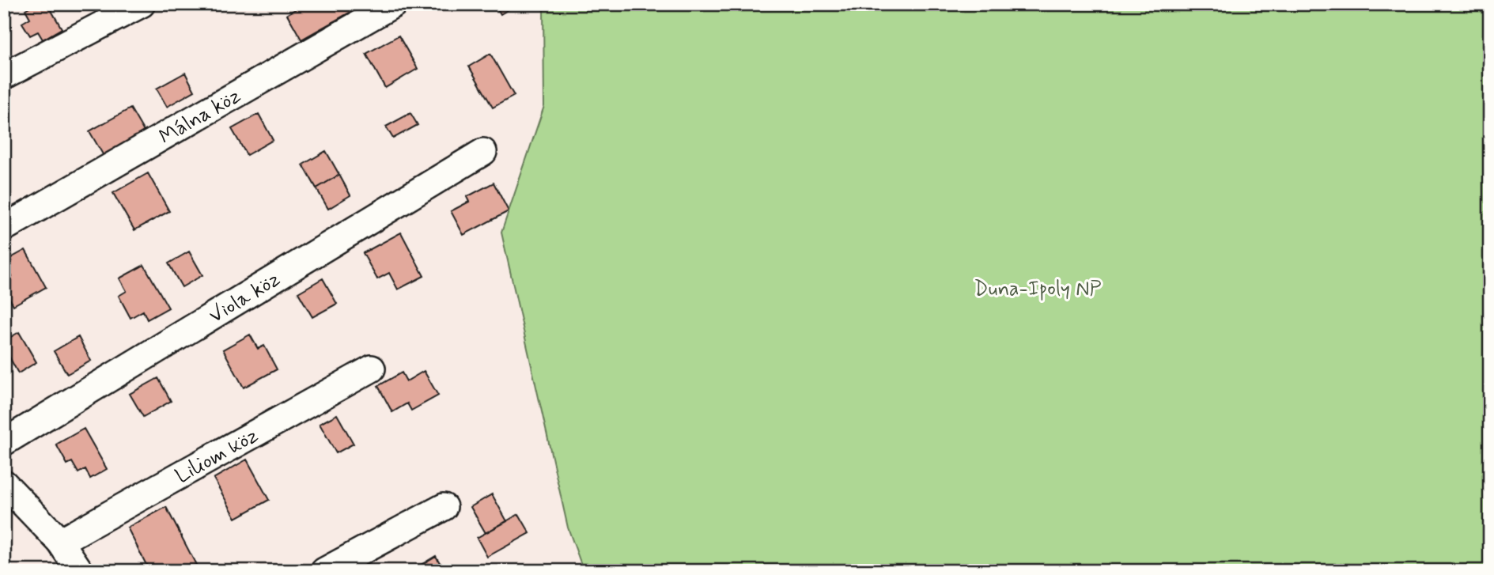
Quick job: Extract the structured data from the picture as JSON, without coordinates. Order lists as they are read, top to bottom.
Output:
{
  "streets": {
    "street": ["Málna köz", "Viola köz", "Liliom köz"]
  },
  "parks": ["Duna-Ipoly NP"]
}
